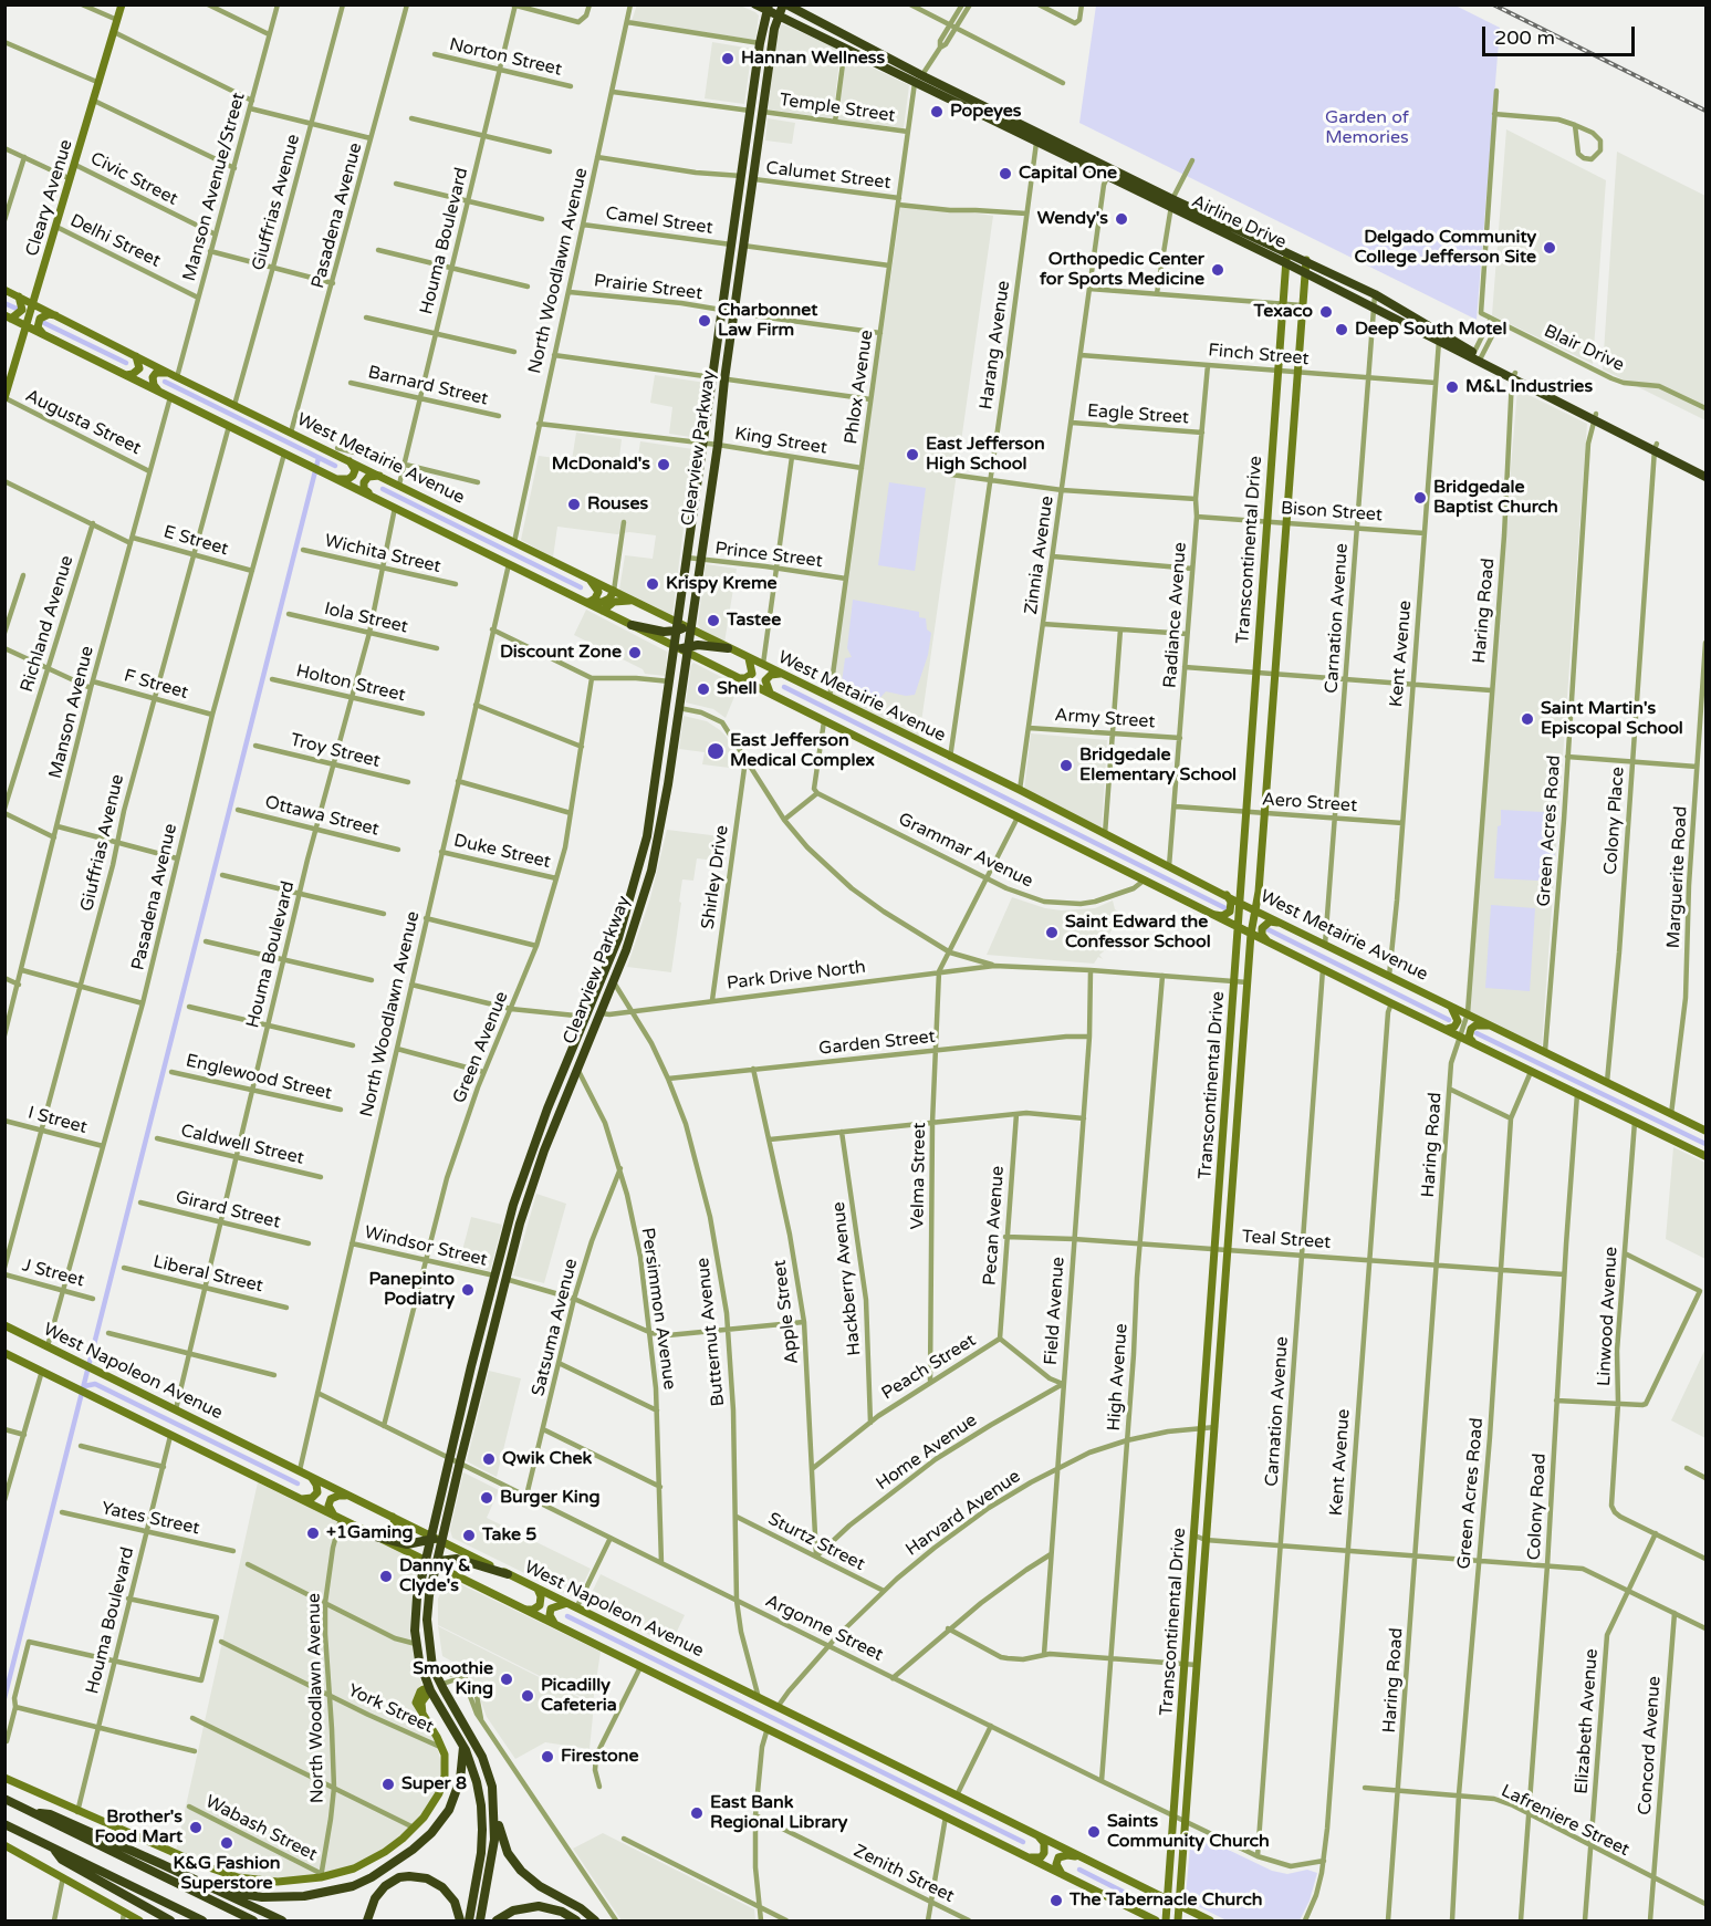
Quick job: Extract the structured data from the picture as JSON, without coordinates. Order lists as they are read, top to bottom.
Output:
{
  "streets": {
    "highway": ["Airline Drive", "Clearview Parkway"],
    "main road": [
      "Cleary Avenue",
      "West Metairie Avenue",
      "Transcontinental Drive",
      "West Napoleon Avenue"
    ],
    "street": [
      "Norton Street",
      "Temple Street",
      "Calumet Street",
      "Civic Street",
      "Manson Avenue/Street",
      "Giuffrias Avenue",
      "Pasadena Avenue",
      "Camel Street",
      "Delhi Street",
      "Houma Boulevard",
      "North Woodlawn Avenue",
      "Prairie Street",
      "Harang Avenue",
      "Blair Drive",
      "Finch Street",
      "Barnard Street",
      "Phlox Avenue",
      "Eagle Street",
      "Augusta Street",
      "King Street",
      "Bison Street",
      "E Street",
      "Wichita Street",
      "Prince Street",
      "Zinnia Avenue",
      "Haring Road",
      "Radiance Avenue",
      "Iola Street",
      "Carnation Avenue",
      "Richland Avenue",
      "Kent Avenue",
      "Holton Street",
      "F Street",
      "Manson Avenue",
      "Army Street",
      "Troy Street",
      "Aero Street",
      "Ottawa Street",
      "Colony Place",
      "Green Acres Road",
      "Grammar Avenue",
      "Duke Street",
      "Shirley Drive",
      "Marguerite Road",
      "Park Drive North",
      "Garden Street",
      "Green Avenue",
      "Englewood Street",
      "I Street",
      "Caldwell Street",
      "Velma Street",
      "Girard Street",
      "Pecan Avenue",
      "Teal Street",
      "Windsor Street",
      "J Street",
      "Liberal Street",
      "Hackberry Avenue",
      "Persimmon Avenue",
      "Field Avenue",
      "Apple Street",
      "Linwood Avenue",
      "Satsuma Avenue",
      "Butternut Avenue",
      "Peach Street",
      "High Avenue",
      "Home Avenue",
      "Colony Road",
      "Harvard Avenue",
      "Yates Street",
      "Sturtz Street",
      "Argonne Street",
      "York Street",
      "Elizabeth Avenue",
      "Concord Avenue",
      "Lafreniere Street",
      "Wabash Street",
      "Zenith Street"
    ]
  },
  "crossings": [
    ["Norton Street", "Houma Boulevard"],
    ["Temple Street", "Phlox Avenue"],
    ["Temple Street", "Clearview Parkway"],
    ["Calumet Street", "North Woodlawn Avenue"],
    ["Calumet Street", "Harang Avenue"],
    ["Calumet Street", "Phlox Avenue"],
    ["Calumet Street", "Clearview Parkway"],
    ["Civic Street", "Manson Avenue/Street"],
    ["Civic Street", "Cleary Avenue"],
    ["Manson Avenue/Street", "Delhi Street"],
    ["Manson Avenue/Street", "West Metairie Avenue"],
    ["Cleary Avenue", "Delhi Street"],
    ["Cleary Avenue", "Augusta Street"],
    ["Cleary Avenue", "West Metairie Avenue"],
    ["Giuffrias Avenue", "West Metairie Avenue"],
    ["Giuffrias Avenue", "E Street"],
    ["Giuffrias Avenue", "F Street"],
    ["Giuffrias Avenue", "I Street"],
    ["Pasadena Avenue", "West Metairie Avenue"],
    ["Pasadena Avenue", "E Street"],
    ["Pasadena Avenue", "F Street"],
    ["Pasadena Avenue", "I Street"],
    ["Pasadena Avenue", "J Street"],
    ["Pasadena Avenue", "West Napoleon Avenue"],
    ["Camel Street", "North Woodlawn Avenue"],
    ["Camel Street", "Clearview Parkway"],
    ["Airline Drive", "Harang Avenue"],
    ["Airline Drive", "Phlox Avenue"],
    ["Airline Drive", "Clearview Parkway"],
    ["Airline Drive", "Transcontinental Drive"],
    ["Airline Drive", "Zinnia Avenue"],
    ["Airline Drive", "Haring Road"],
    ["Airline Drive", "Carnation Avenue"],
    ["Airline Drive", "Kent Avenue"],
    ["Airline Drive", "Colony Place"],
    ["Airline Drive", "Green Acres Road"],
    ["Houma Boulevard", "Barnard Street"],
    ["Houma Boulevard", "West Metairie Avenue"],
    ["Houma Boulevard", "Wichita Street"],
    ["Houma Boulevard", "Iola Street"],
    ["Houma Boulevard", "Holton Street"],
    ["Houma Boulevard", "Troy Street"],
    ["Houma Boulevard", "Ottawa Street"],
    ["Houma Boulevard", "Englewood Street"],
    ["Houma Boulevard", "Caldwell Street"],
    ["Houma Boulevard", "Girard Street"],
    ["Houma Boulevard", "Liberal Street"],
    ["Houma Boulevard", "West Napoleon Avenue"],
    ["Houma Boulevard", "Yates Street"],
    ["North Woodlawn Avenue", "Prairie Street"],
    ["North Woodlawn Avenue", "King Street"],
    ["North Woodlawn Avenue", "West Metairie Avenue"],
    ["North Woodlawn Avenue", "Duke Street"],
    ["North Woodlawn Avenue", "Windsor Street"],
    ["North Woodlawn Avenue", "West Napoleon Avenue"],
    ["North Woodlawn Avenue", "Argonne Street"],
    ["North Woodlawn Avenue", "York Street"],
    ["North Woodlawn Avenue", "Wabash Street"],
    ["Prairie Street", "Clearview Parkway"],
    ["Harang Avenue", "West Metairie Avenue"],
    ["Finch Street", "Transcontinental Drive"],
    ["Finch Street", "Zinnia Avenue"],
    ["Finch Street", "Radiance Avenue"],
    ["Finch Street", "Carnation Avenue"],
    ["Finch Street", "Kent Avenue"],
    ["Phlox Avenue", "King Street"],
    ["Phlox Avenue", "West Metairie Avenue"],
    ["Phlox Avenue", "Prince Street"],
    ["Eagle Street", "Zinnia Avenue"],
    ["Eagle Street", "Radiance Avenue"],
    ["Augusta Street", "Manson Avenue"],
    ["King Street", "Clearview Parkway"],
    ["Clearview Parkway", "West Metairie Avenue"],
    ["Clearview Parkway", "Prince Street"],
    ["Clearview Parkway", "Park Drive North"],
    ["Clearview Parkway", "Windsor Street"],
    ["Clearview Parkway", "Persimmon Avenue"],
    ["Clearview Parkway", "Butternut Avenue"],
    ["Clearview Parkway", "West Napoleon Avenue"],
    ["Clearview Parkway", "Argonne Street"],
    ["West Metairie Avenue", "Transcontinental Drive"],
    ["West Metairie Avenue", "Zinnia Avenue"],
    ["West Metairie Avenue", "Haring Road"],
    ["West Metairie Avenue", "Radiance Avenue"],
    ["West Metairie Avenue", "Carnation Avenue"],
    ["West Metairie Avenue", "Kent Avenue"],
    ["West Metairie Avenue", "Manson Avenue"],
    ["West Metairie Avenue", "Colony Place"],
    ["West Metairie Avenue", "Green Acres Road"],
    ["West Metairie Avenue", "Grammar Avenue"],
    ["West Metairie Avenue", "Marguerite Road"],
    ["West Metairie Avenue", "Linwood Avenue"],
    ["West Metairie Avenue", "Colony Road"],
    ["Bison Street", "Transcontinental Drive"],
    ["Bison Street", "Radiance Avenue"],
    ["Bison Street", "Carnation Avenue"],
    ["Bison Street", "Kent Avenue"],
    ["E Street", "Richland Avenue"],
    ["E Street", "Manson Avenue"],
    ["Transcontinental Drive", "Aero Street"],
    ["Transcontinental Drive", "Teal Street"],
    ["Transcontinental Drive", "West Napoleon Avenue"],
    ["Transcontinental Drive", "Harvard Avenue"],
    ["Transcontinental Drive", "Argonne Street"],
    ["Zinnia Avenue", "Army Street"],
    ["Haring Road", "Teal Street"],
    ["Haring Road", "Lafreniere Street"],
    ["Radiance Avenue", "Army Street"],
    ["Radiance Avenue", "Aero Street"],
    ["Carnation Avenue", "Aero Street"],
    ["Carnation Avenue", "Teal Street"],
    ["Carnation Avenue", "Argonne Street"],
    ["Kent Avenue", "Aero Street"],
    ["Kent Avenue", "Teal Street"],
    ["Kent Avenue", "Argonne Street"],
    ["F Street", "Manson Avenue"],
    ["Green Acres Road", "Teal Street"],
    ["Green Acres Road", "Lafreniere Street"],
    ["Duke Street", "Green Avenue"],
    ["Shirley Drive", "Park Drive North"],
    ["Park Drive North", "Velma Street"],
    ["Park Drive North", "Butternut Avenue"],
    ["Garden Street", "Velma Street"],
    ["Garden Street", "Field Avenue"],
    ["Garden Street", "Apple Street"],
    ["Garden Street", "Butternut Avenue"],
    ["Green Avenue", "Windsor Street"],
    ["Green Avenue", "Argonne Street"],
    ["Velma Street", "Peach Street"],
    ["Pecan Avenue", "Teal Street"],
    ["Pecan Avenue", "Peach Street"],
    ["Teal Street", "Field Avenue"],
    ["Teal Street", "High Avenue"],
    ["Teal Street", "Colony Road"],
    ["Windsor Street", "Persimmon Avenue"],
    ["Windsor Street", "Apple Street"],
    ["Windsor Street", "Satsuma Avenue"],
    ["Windsor Street", "Butternut Avenue"],
    ["Hackberry Avenue", "Peach Street"],
    ["Persimmon Avenue", "Satsuma Avenue"],
    ["Persimmon Avenue", "Argonne Street"],
    ["Field Avenue", "Peach Street"],
    ["Field Avenue", "Home Avenue"],
    ["Field Avenue", "Harvard Avenue"],
    ["Apple Street", "Peach Street"],
    ["Apple Street", "Home Avenue"],
    ["Apple Street", "Sturtz Street"],
    ["Linwood Avenue", "Elizabeth Avenue"],
    ["Satsuma Avenue", "Argonne Street"],
    ["Butternut Avenue", "West Napoleon Avenue"],
    ["Butternut Avenue", "Sturtz Street"],
    ["Butternut Avenue", "Argonne Street"],
    ["Peach Street", "Home Avenue"],
    ["West Napoleon Avenue", "Harvard Avenue"],
    ["High Avenue", "Harvard Avenue"],
    ["High Avenue", "Argonne Street"],
    ["Home Avenue", "Sturtz Street"],
    ["Colony Road", "Lafreniere Street"],
    ["Harvard Avenue", "Sturtz Street"],
    ["Harvard Avenue", "Argonne Street"],
    ["Elizabeth Avenue", "Lafreniere Street"],
    ["Concord Avenue", "Lafreniere Street"]
  ],
  "parks": ["Garden of Memories"],
  "places": [
    "Hannan Wellness",
    "Popeyes",
    "Capital One",
    "Wendy's",
    "Delgado Community College Jefferson Site",
    "Orthopedic Center for Sports Medicine",
    "Texaco",
    "Charbonnet Law Firm",
    "Deep South Motel",
    "M&L Industries",
    "East Jefferson High School",
    "McDonald's",
    "Bridgedale Baptist Church",
    "Rouses",
    "Krispy Kreme",
    "Tastee",
    "Discount Zone",
    "Shell",
    "Saint Martin's Episcopal School",
    "East Jefferson Medical Complex",
    "Bridgedale Elementary School",
    "Saint Edward the Confessor School",
    "Panepinto Podiatry",
    "Qwik Chek",
    "Burger King",
    "+1Gaming",
    "Take 5",
    "Danny & Clyde's",
    "Smoothie King",
    "Picadilly Cafeteria",
    "Firestone",
    "Super 8",
    "East Bank Regional Library",
    "Brother's Food Mart",
    "Saints Community Church",
    "K&G Fashion Superstore",
    "The Tabernacle Church"
  ],
  "scale_bar": "200 m"
}
